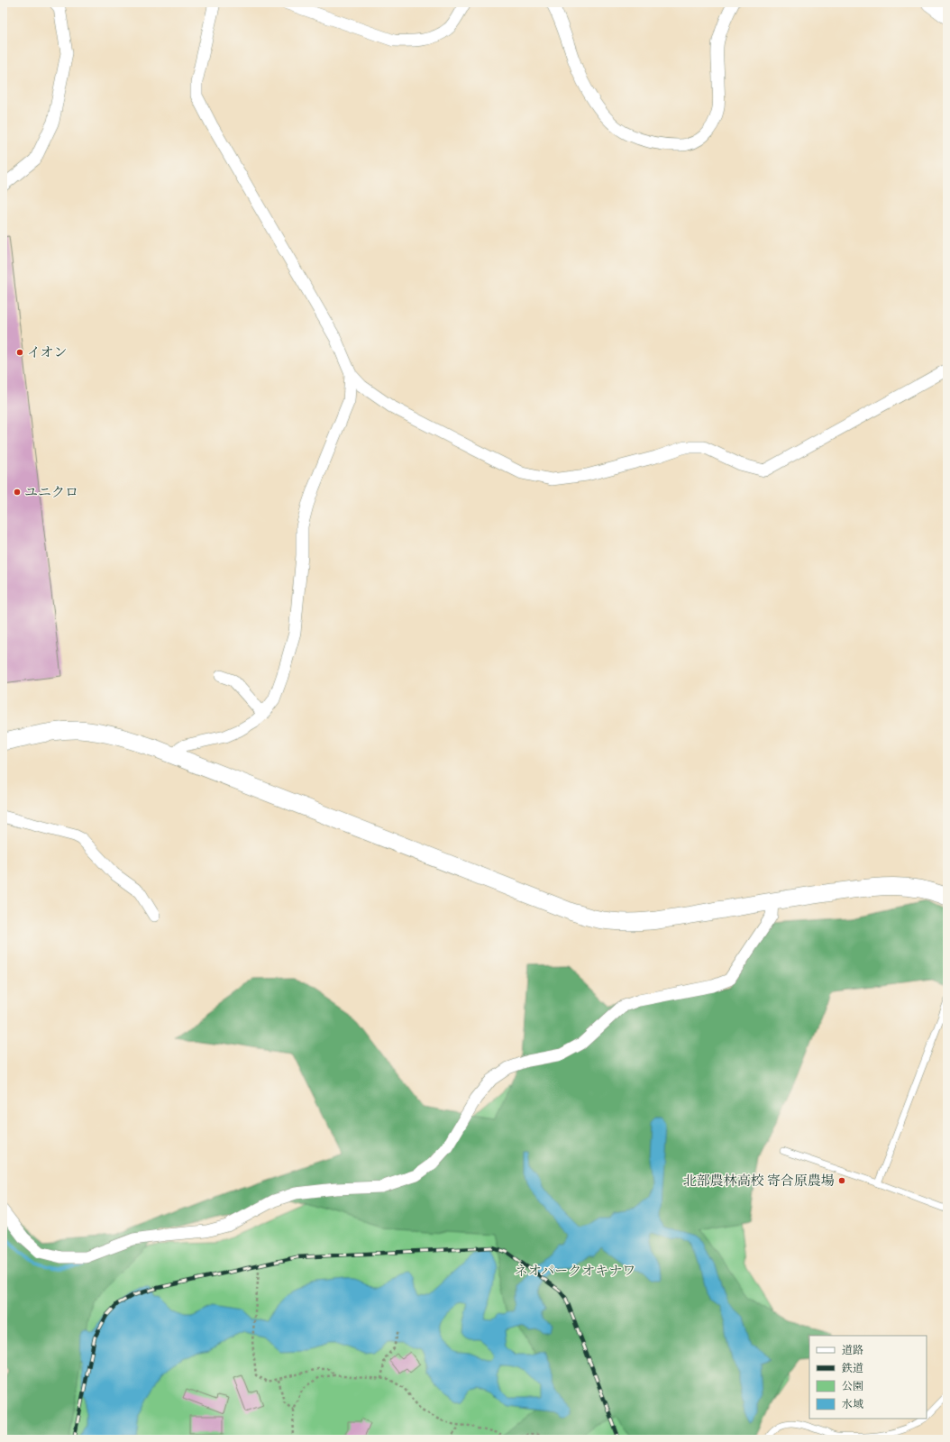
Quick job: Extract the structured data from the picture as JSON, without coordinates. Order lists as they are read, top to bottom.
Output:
{
  "parks": ["ネオパークオキナワ"],
  "places": ["イオン", "ユニクロ", "北部農林高校 寄合原農場"],
  "legend": [
    "道路",
    "鉄道",
    "公園",
    "水域"
  ]
}
